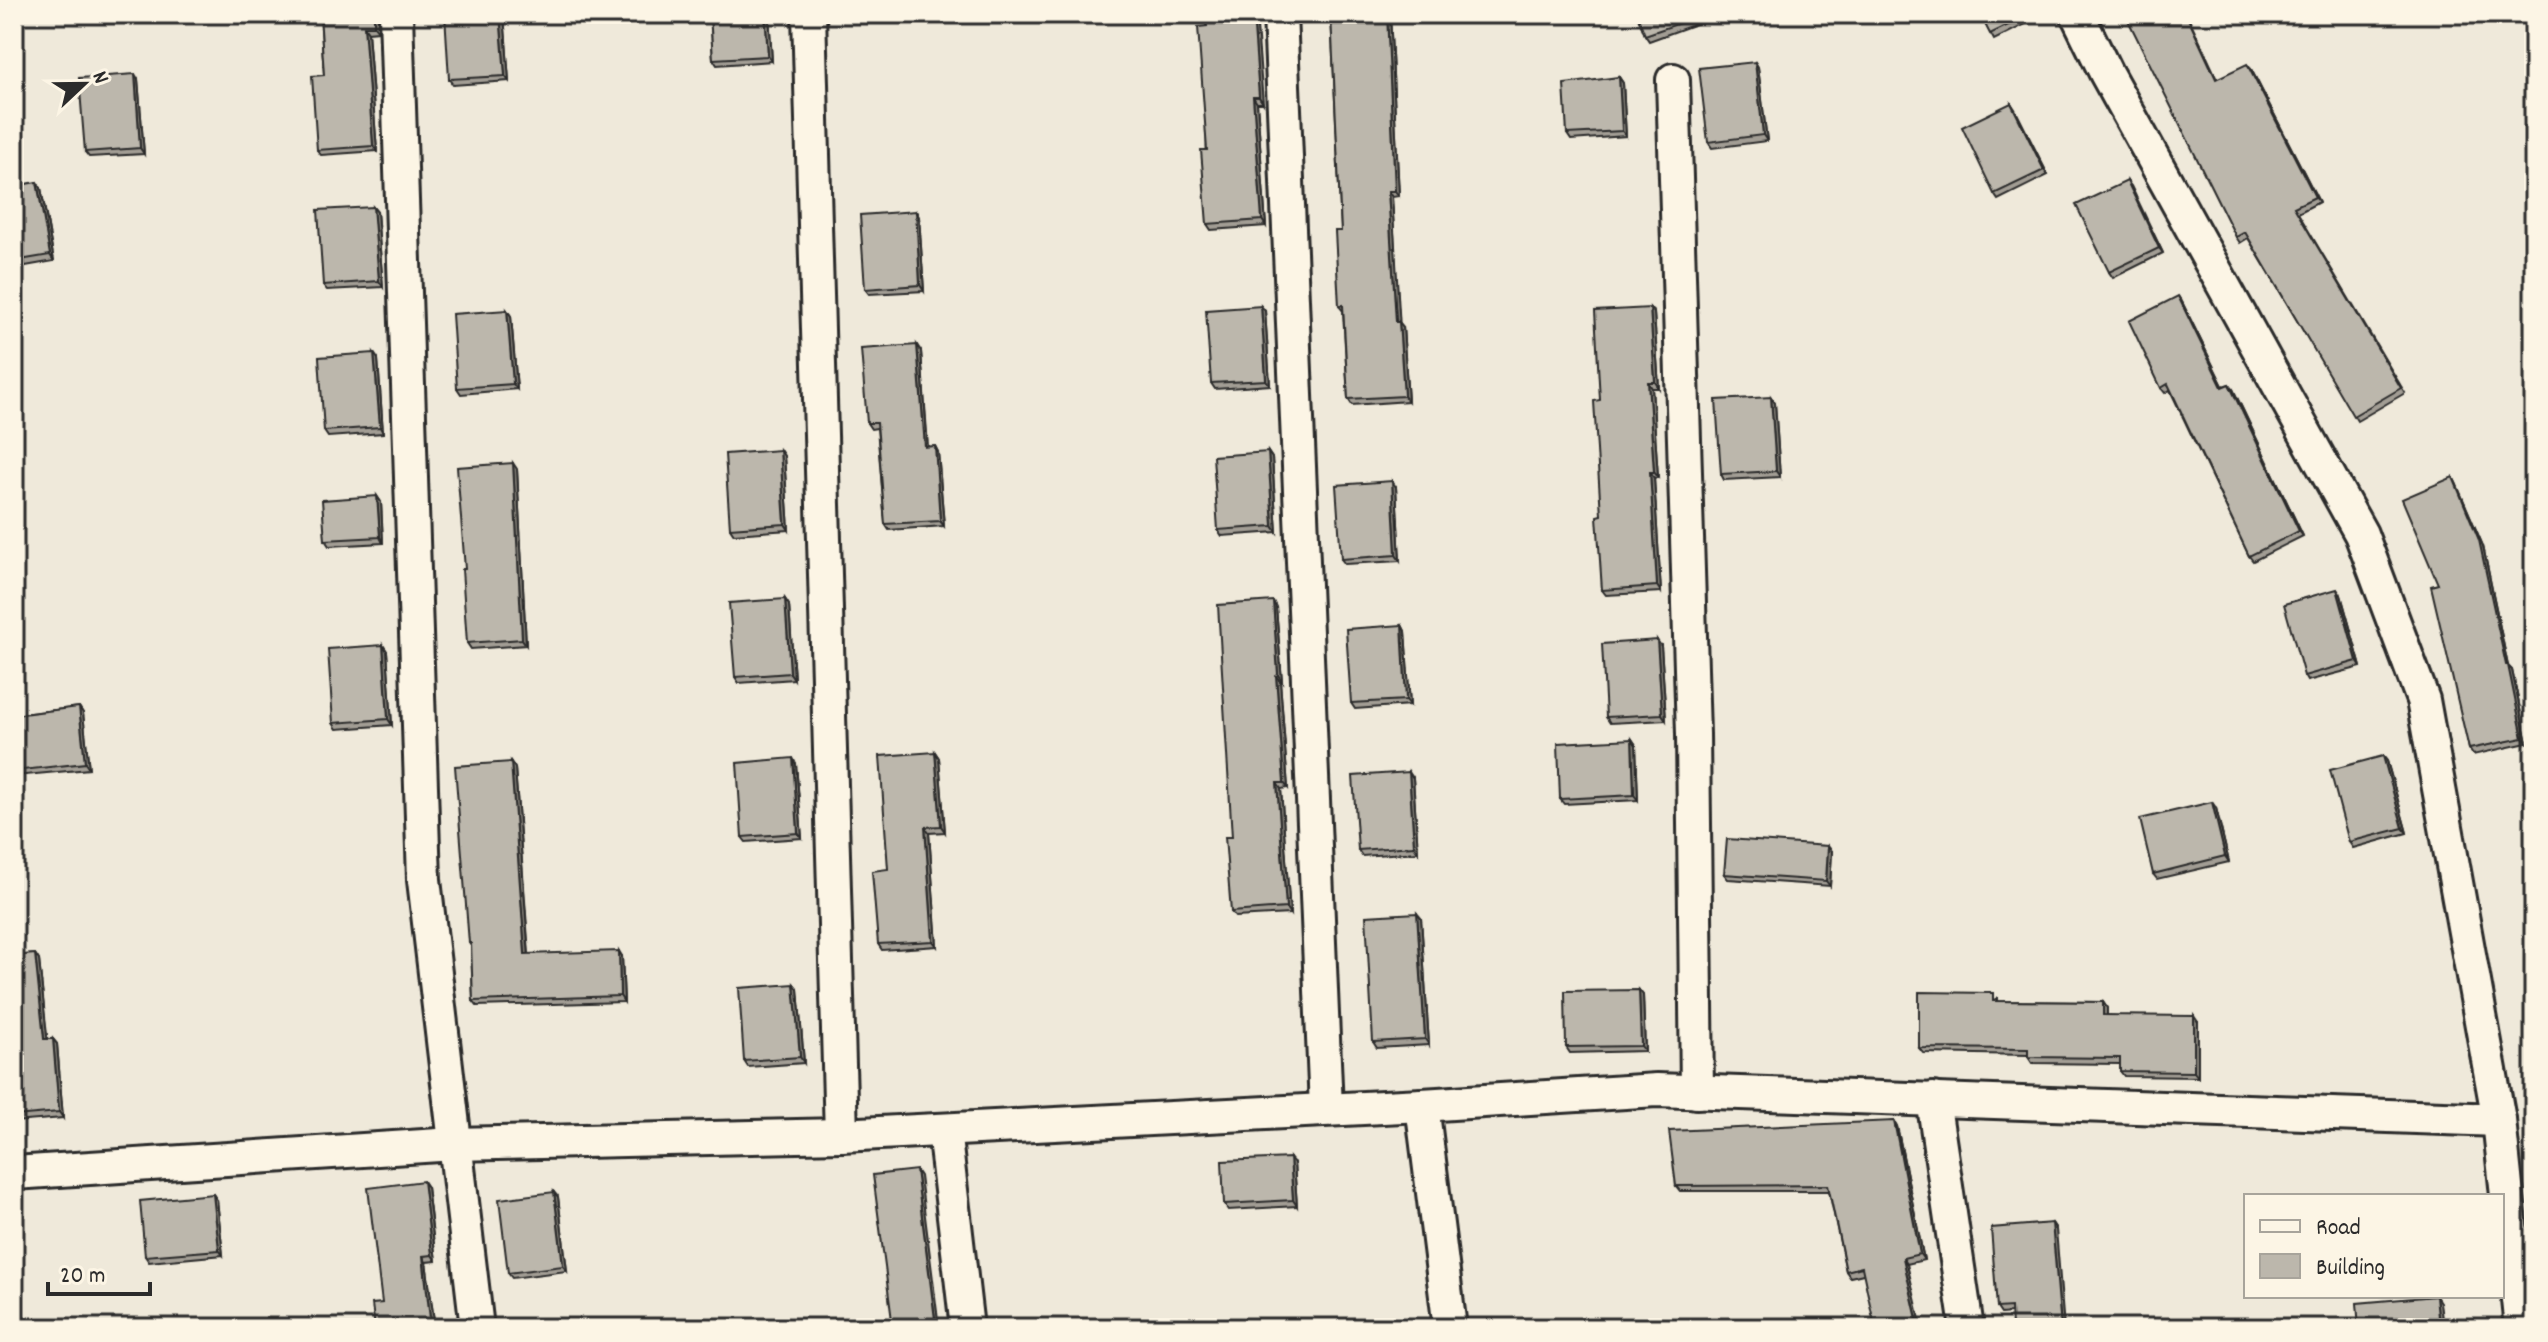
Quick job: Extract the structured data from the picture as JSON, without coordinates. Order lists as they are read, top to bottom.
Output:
{
  "legend": ["Road", "Building"],
  "scale_bar": "20 m",
  "north": "right"
}
